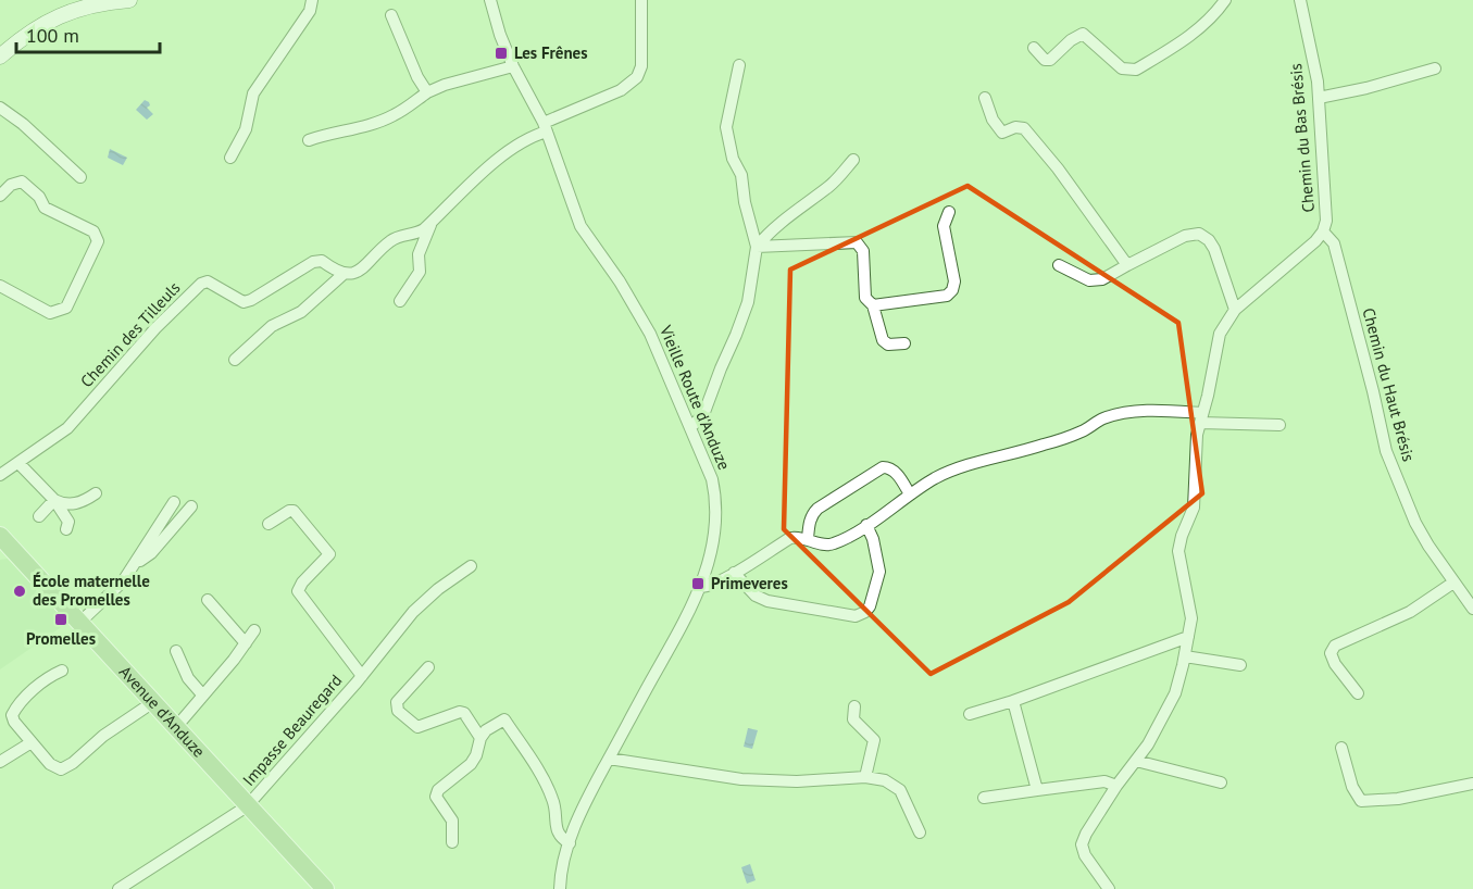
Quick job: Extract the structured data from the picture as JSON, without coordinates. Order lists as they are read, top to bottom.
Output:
{
  "streets": {
    "main road": ["Avenue d'Anduze"],
    "street": [
      "Chemin du Bas Brésis",
      "Chemin des Tilleuls",
      "Chemin du Haut Brésis",
      "Vieille Route d'Anduze",
      "Impasse Beauregard"
    ]
  },
  "crossings": [
    ["Chemin du Bas Brésis", "Chemin du Haut Brésis"],
    ["Avenue d'Anduze", "Impasse Beauregard"]
  ],
  "places": {
    "transit": ["Les Frênes", "Primeveres", "Promelles"],
    "other": ["École maternelle des Promelles"]
  },
  "scale_bar": "100 m"
}
